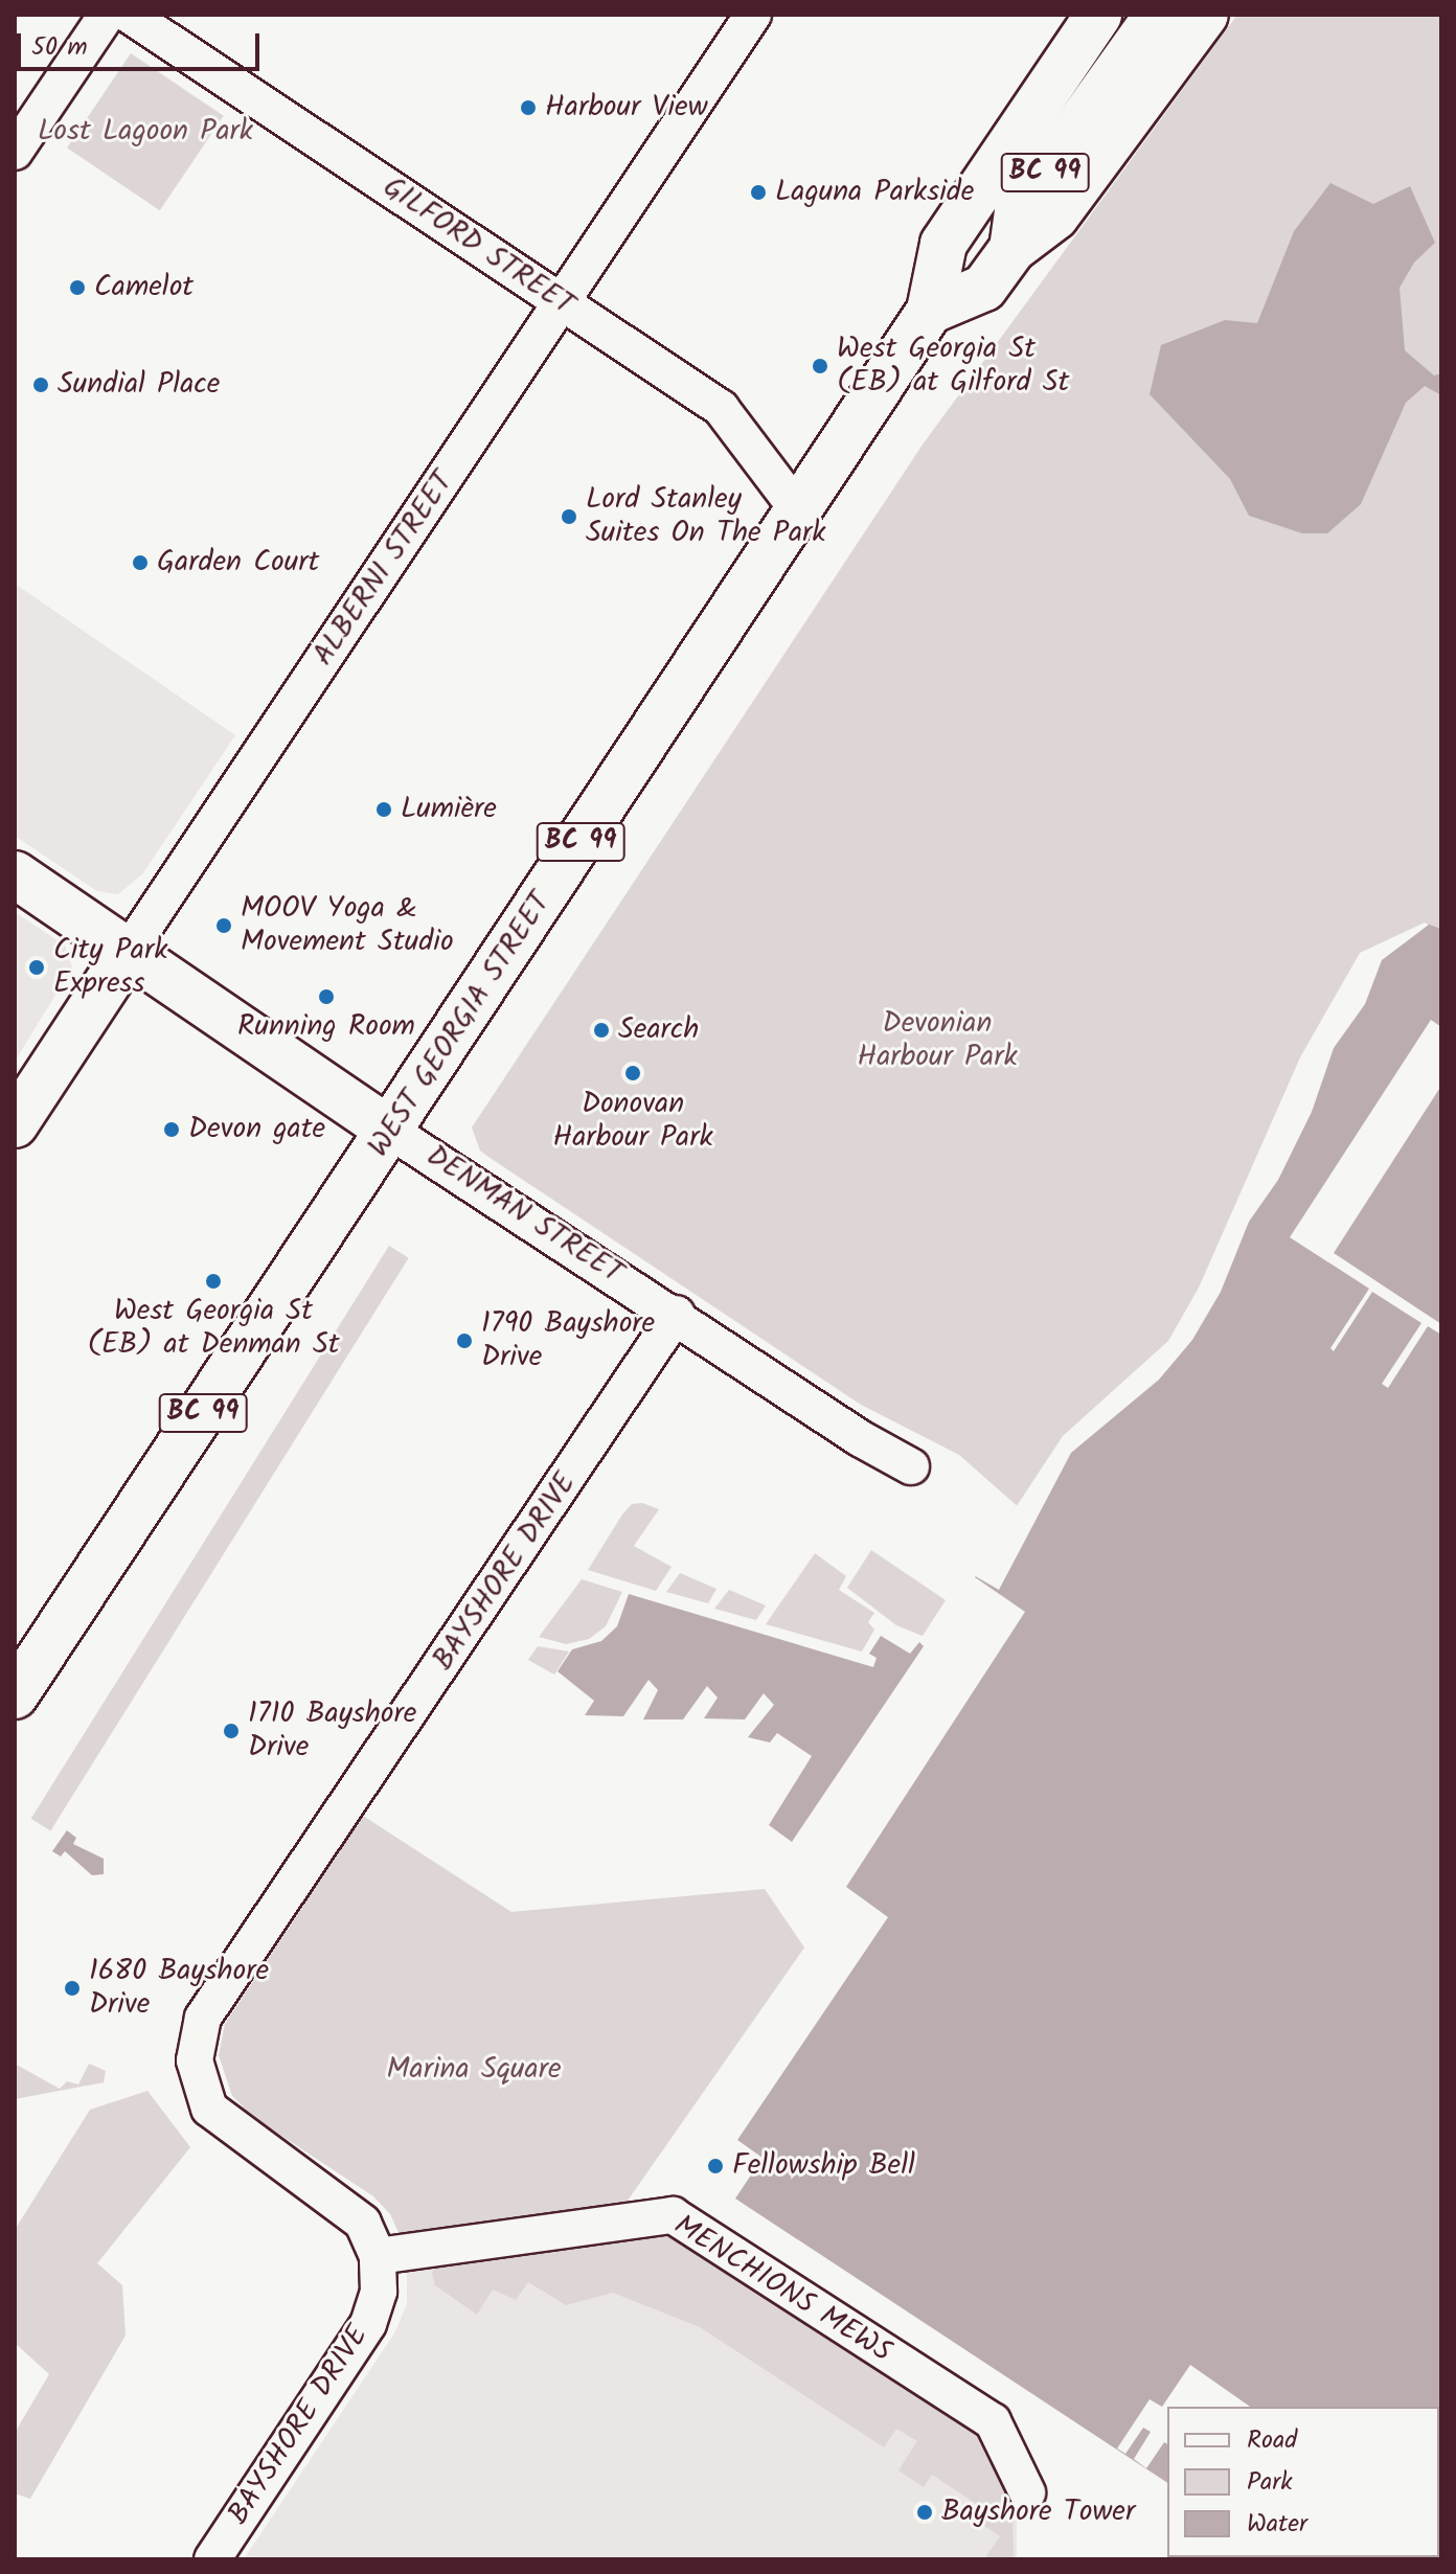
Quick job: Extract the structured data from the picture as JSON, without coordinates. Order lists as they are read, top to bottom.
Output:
{
  "streets": {
    "main road": [
      "BC 99",
      "ALBERNI STREET",
      "WEST GEORGIA STREET",
      "DENMAN STREET"
    ],
    "street": ["GILFORD STREET", "BAYSHORE DRIVE", "MENCHIONS MEWS"]
  },
  "crossings": [
    ["BC 99", "WEST GEORGIA STREET"],
    ["GILFORD STREET", "ALBERNI STREET"],
    ["GILFORD STREET", "WEST GEORGIA STREET"],
    ["ALBERNI STREET", "DENMAN STREET"],
    ["WEST GEORGIA STREET", "DENMAN STREET"],
    ["DENMAN STREET", "BAYSHORE DRIVE"],
    ["BAYSHORE DRIVE", "MENCHIONS MEWS"]
  ],
  "parks": ["Lost Lagoon Park", "Devonian Harbour Park", "Marina Square"],
  "places": [
    "Harbour View",
    "Laguna Parkside",
    "Camelot",
    "West Georgia St (EB) at Gilford St",
    "Sundial Place",
    "Lord Stanley Suites On The Park",
    "Garden Court",
    "Lumière",
    "MOOV Yoga & Movement Studio",
    "City Park Express",
    "Running Room",
    "Search",
    "Donovan Harbour Park",
    "Devon gate",
    "West Georgia St (EB) at Denman St",
    "1790 Bayshore Drive",
    "1710 Bayshore Drive",
    "1680 Bayshore Drive",
    "Fellowship Bell",
    "Bayshore Tower"
  ],
  "legend": ["Road", "Park", "Water"],
  "scale_bar": "50 m"
}
